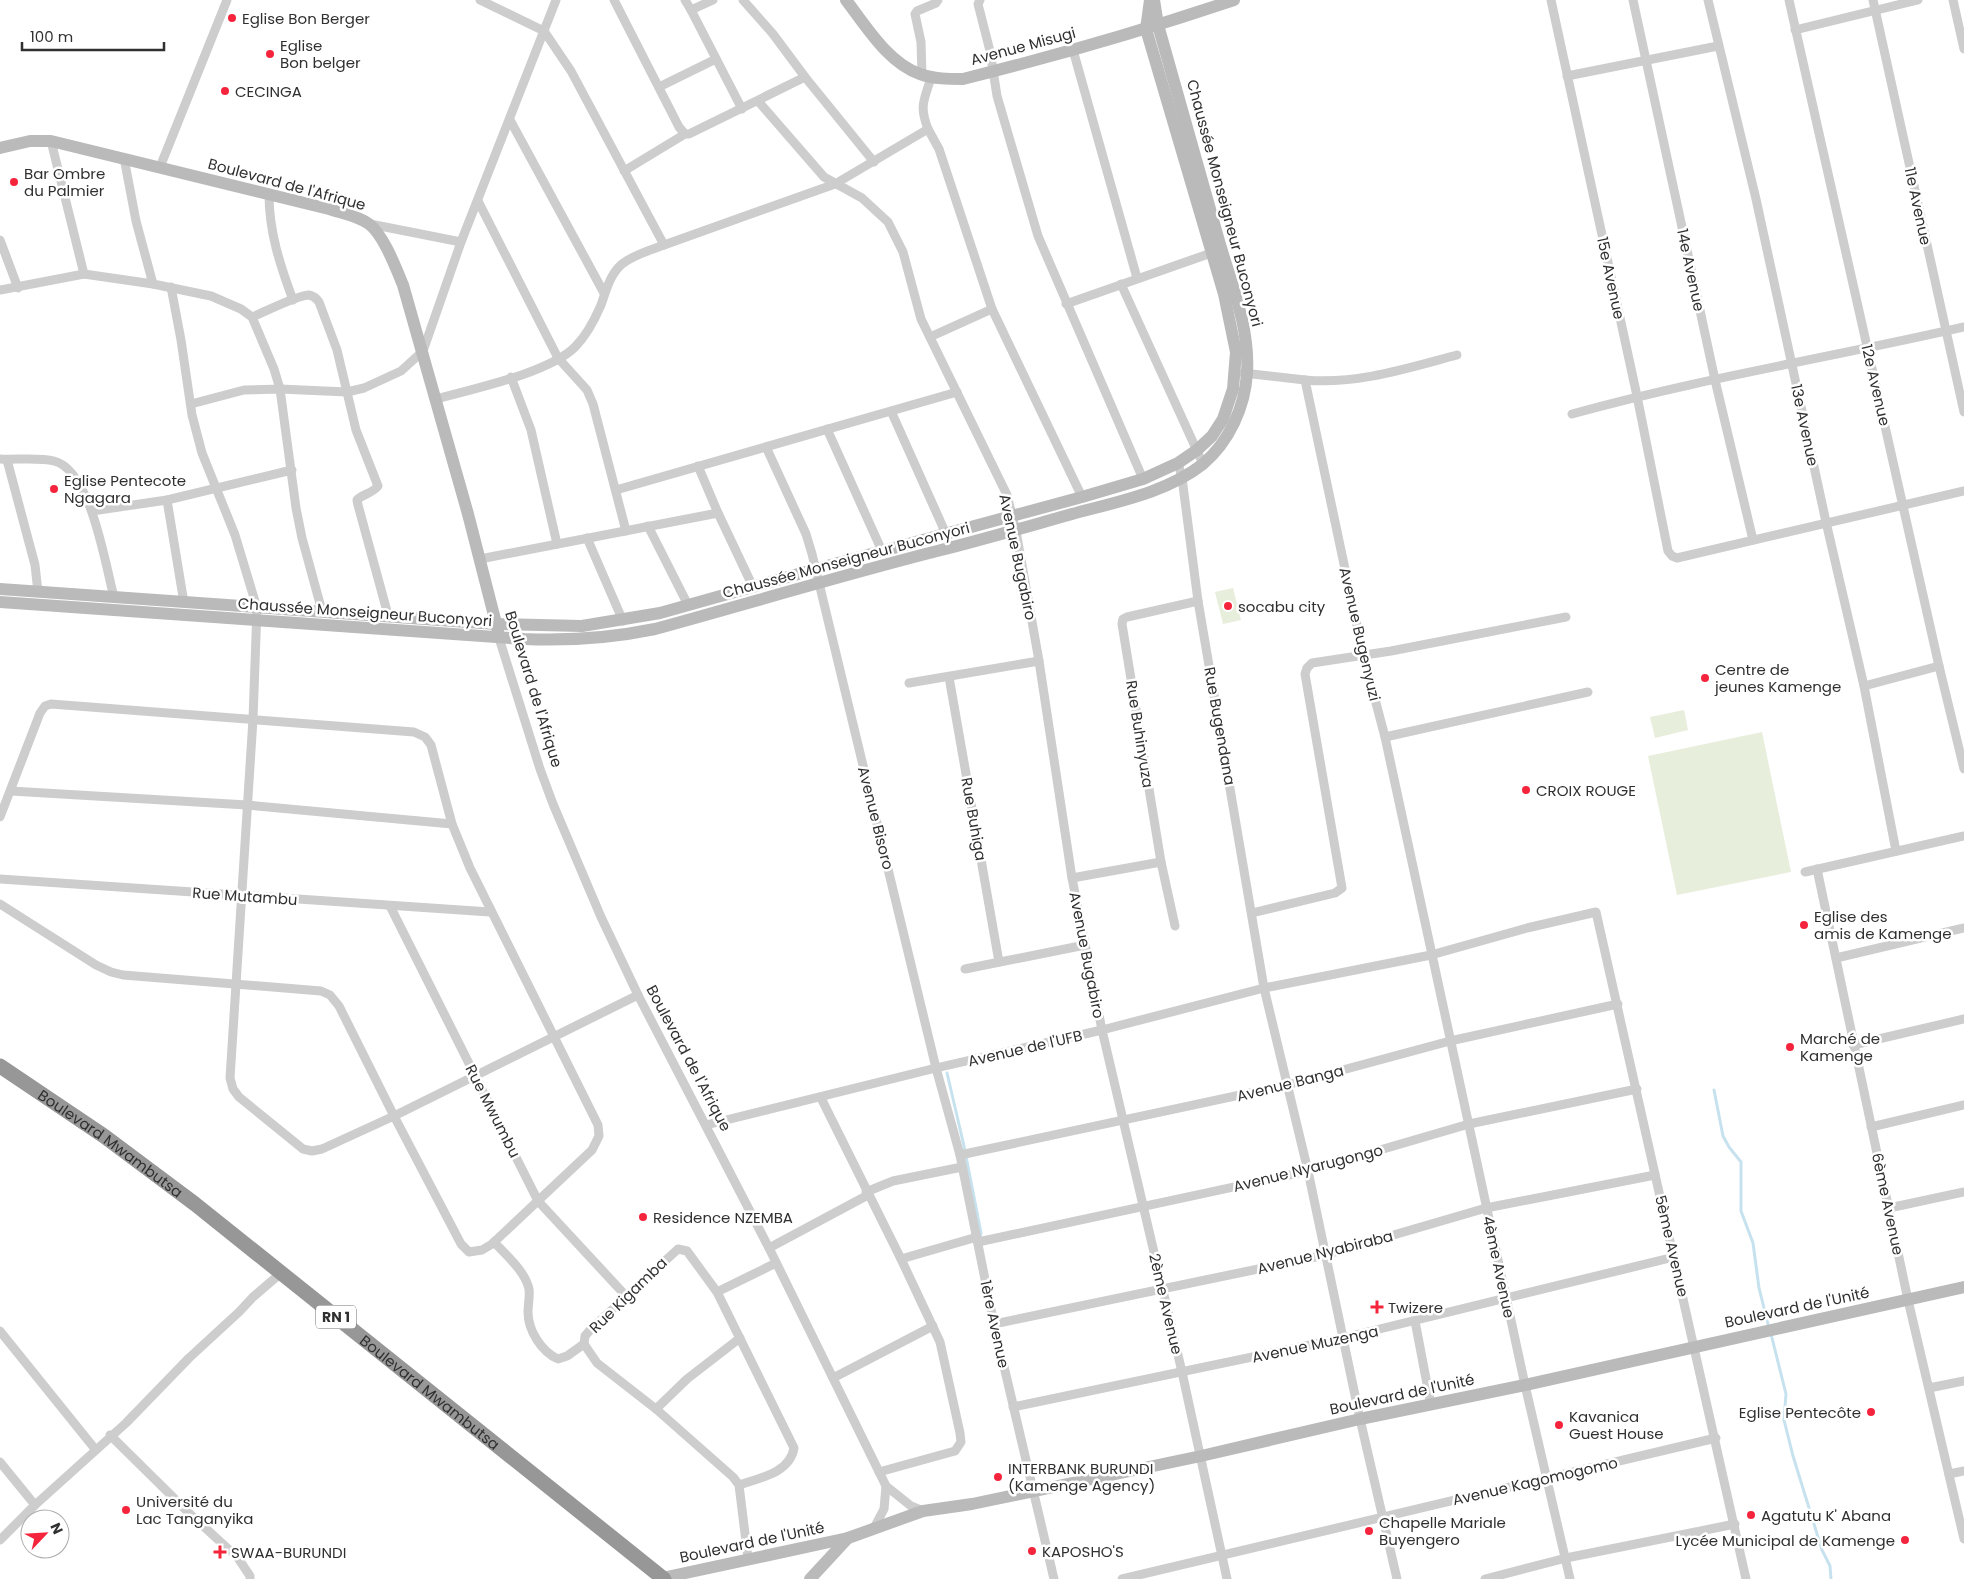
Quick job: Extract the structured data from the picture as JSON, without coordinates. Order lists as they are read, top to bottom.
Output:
{
  "streets": {
    "highway": ["Boulevard Mwambutsa", "RN 1"],
    "street": [
      "Avenue Misugi",
      "Boulevard de l'Afrique",
      "Chaussée Monseigneur Buconyori",
      "11e Avenue",
      "14e Avenue",
      "15e Avenue",
      "12e Avenue",
      "13e Avenue",
      "Avenue Bugabiro",
      "Avenue Bugenyuzi",
      "Rue Bugendana",
      "Rue Buhinyuza",
      "Avenue Bisoro",
      "Rue Buhiga",
      "Rue Mutambu",
      "Avenue de l'UFB",
      "Avenue Banga",
      "Rue Mwumbu",
      "Avenue Nyarugongo",
      "6ème Avenue",
      "5ème Avenue",
      "Avenue Nyabiraba",
      "4ème Avenue",
      "Rue Kigamba",
      "2ème Avenue",
      "Boulevard de l'Unité",
      "1ère Avenue",
      "Avenue Muzenga",
      "Avenue Kagomogomo"
    ]
  },
  "crossings": [
    ["Avenue Misugi", "Chaussée Monseigneur Buconyori"],
    ["Boulevard de l'Afrique", "Chaussée Monseigneur Buconyori"],
    ["Boulevard de l'Afrique", "Avenue de l'UFB"],
    ["Boulevard de l'Afrique", "Boulevard de l'Unité"],
    ["Chaussée Monseigneur Buconyori", "Avenue Bugabiro"],
    ["Chaussée Monseigneur Buconyori", "Rue Bugendana"],
    ["Chaussée Monseigneur Buconyori", "Avenue Bisoro"],
    ["14e Avenue", "15e Avenue"],
    ["Avenue Bugabiro", "Avenue de l'UFB"],
    ["Avenue Bugabiro", "2ème Avenue"],
    ["Avenue Bugenyuzi", "Avenue de l'UFB"],
    ["Avenue Bugenyuzi", "4ème Avenue"],
    ["Rue Bugendana", "Rue Buhinyuza"],
    ["Rue Bugendana", "Avenue de l'UFB"],
    ["Rue Bugendana", "Avenue Banga"],
    ["Rue Bugendana", "Avenue Nyarugongo"],
    ["Rue Bugendana", "Avenue Nyabiraba"],
    ["Rue Bugendana", "Boulevard de l'Unité"],
    ["Rue Bugendana", "Avenue Muzenga"],
    ["Rue Bugendana", "Avenue Kagomogomo"],
    ["Avenue Bisoro", "Avenue de l'UFB"],
    ["Avenue Bisoro", "1ère Avenue"],
    ["Rue Mutambu", "Rue Mwumbu"],
    ["Avenue de l'UFB", "5ème Avenue"],
    ["Avenue de l'UFB", "4ème Avenue"],
    ["Avenue de l'UFB", "2ème Avenue"],
    ["Avenue de l'UFB", "1ère Avenue"],
    ["Avenue Banga", "5ème Avenue"],
    ["Avenue Banga", "4ème Avenue"],
    ["Avenue Banga", "2ème Avenue"],
    ["Avenue Banga", "1ère Avenue"],
    ["Rue Mwumbu", "Rue Kigamba"],
    ["Boulevard Mwambutsa", "Boulevard de l'Unité"],
    ["Avenue Nyarugongo", "5ème Avenue"],
    ["Avenue Nyarugongo", "4ème Avenue"],
    ["Avenue Nyarugongo", "2ème Avenue"],
    ["Avenue Nyarugongo", "1ère Avenue"],
    ["6ème Avenue", "Boulevard de l'Unité"],
    ["5ème Avenue", "Avenue Nyabiraba"],
    ["5ème Avenue", "Boulevard de l'Unité"],
    ["5ème Avenue", "Avenue Muzenga"],
    ["5ème Avenue", "Avenue Kagomogomo"],
    ["Avenue Nyabiraba", "4ème Avenue"],
    ["Avenue Nyabiraba", "2ème Avenue"],
    ["Avenue Nyabiraba", "1ère Avenue"],
    ["4ème Avenue", "Boulevard de l'Unité"],
    ["4ème Avenue", "Avenue Muzenga"],
    ["4ème Avenue", "Avenue Kagomogomo"],
    ["2ème Avenue", "Boulevard de l'Unité"],
    ["2ème Avenue", "Avenue Muzenga"],
    ["2ème Avenue", "Avenue Kagomogomo"],
    ["Boulevard de l'Unité", "1ère Avenue"],
    ["1ère Avenue", "Avenue Muzenga"]
  ],
  "places": {
    "other": [
      "Eglise Bon Berger",
      "Eglise Bon belger",
      "CECINGA",
      "Bar Ombre du Palmier",
      "Eglise Pentecote Ngagara",
      "socabu city",
      "Centre de jeunes Kamenge",
      "CROIX ROUGE",
      "Eglise des amis de Kamenge",
      "Marché de Kamenge",
      "Residence NZEMBA",
      "Eglise Pentecôte",
      "Kavanica Guest House",
      "INTERBANK BURUNDI (Kamenge Agency)",
      "Université du Lac Tanganyika",
      "Agatutu K' Abana",
      "Chapelle Mariale Buyengero",
      "Lycée Municipal de Kamenge",
      "KAPOSHO'S"
    ],
    "health": ["Twizere", "SWAA-BURUNDI"]
  },
  "scale_bar": "100 m",
  "north": "top right"
}
